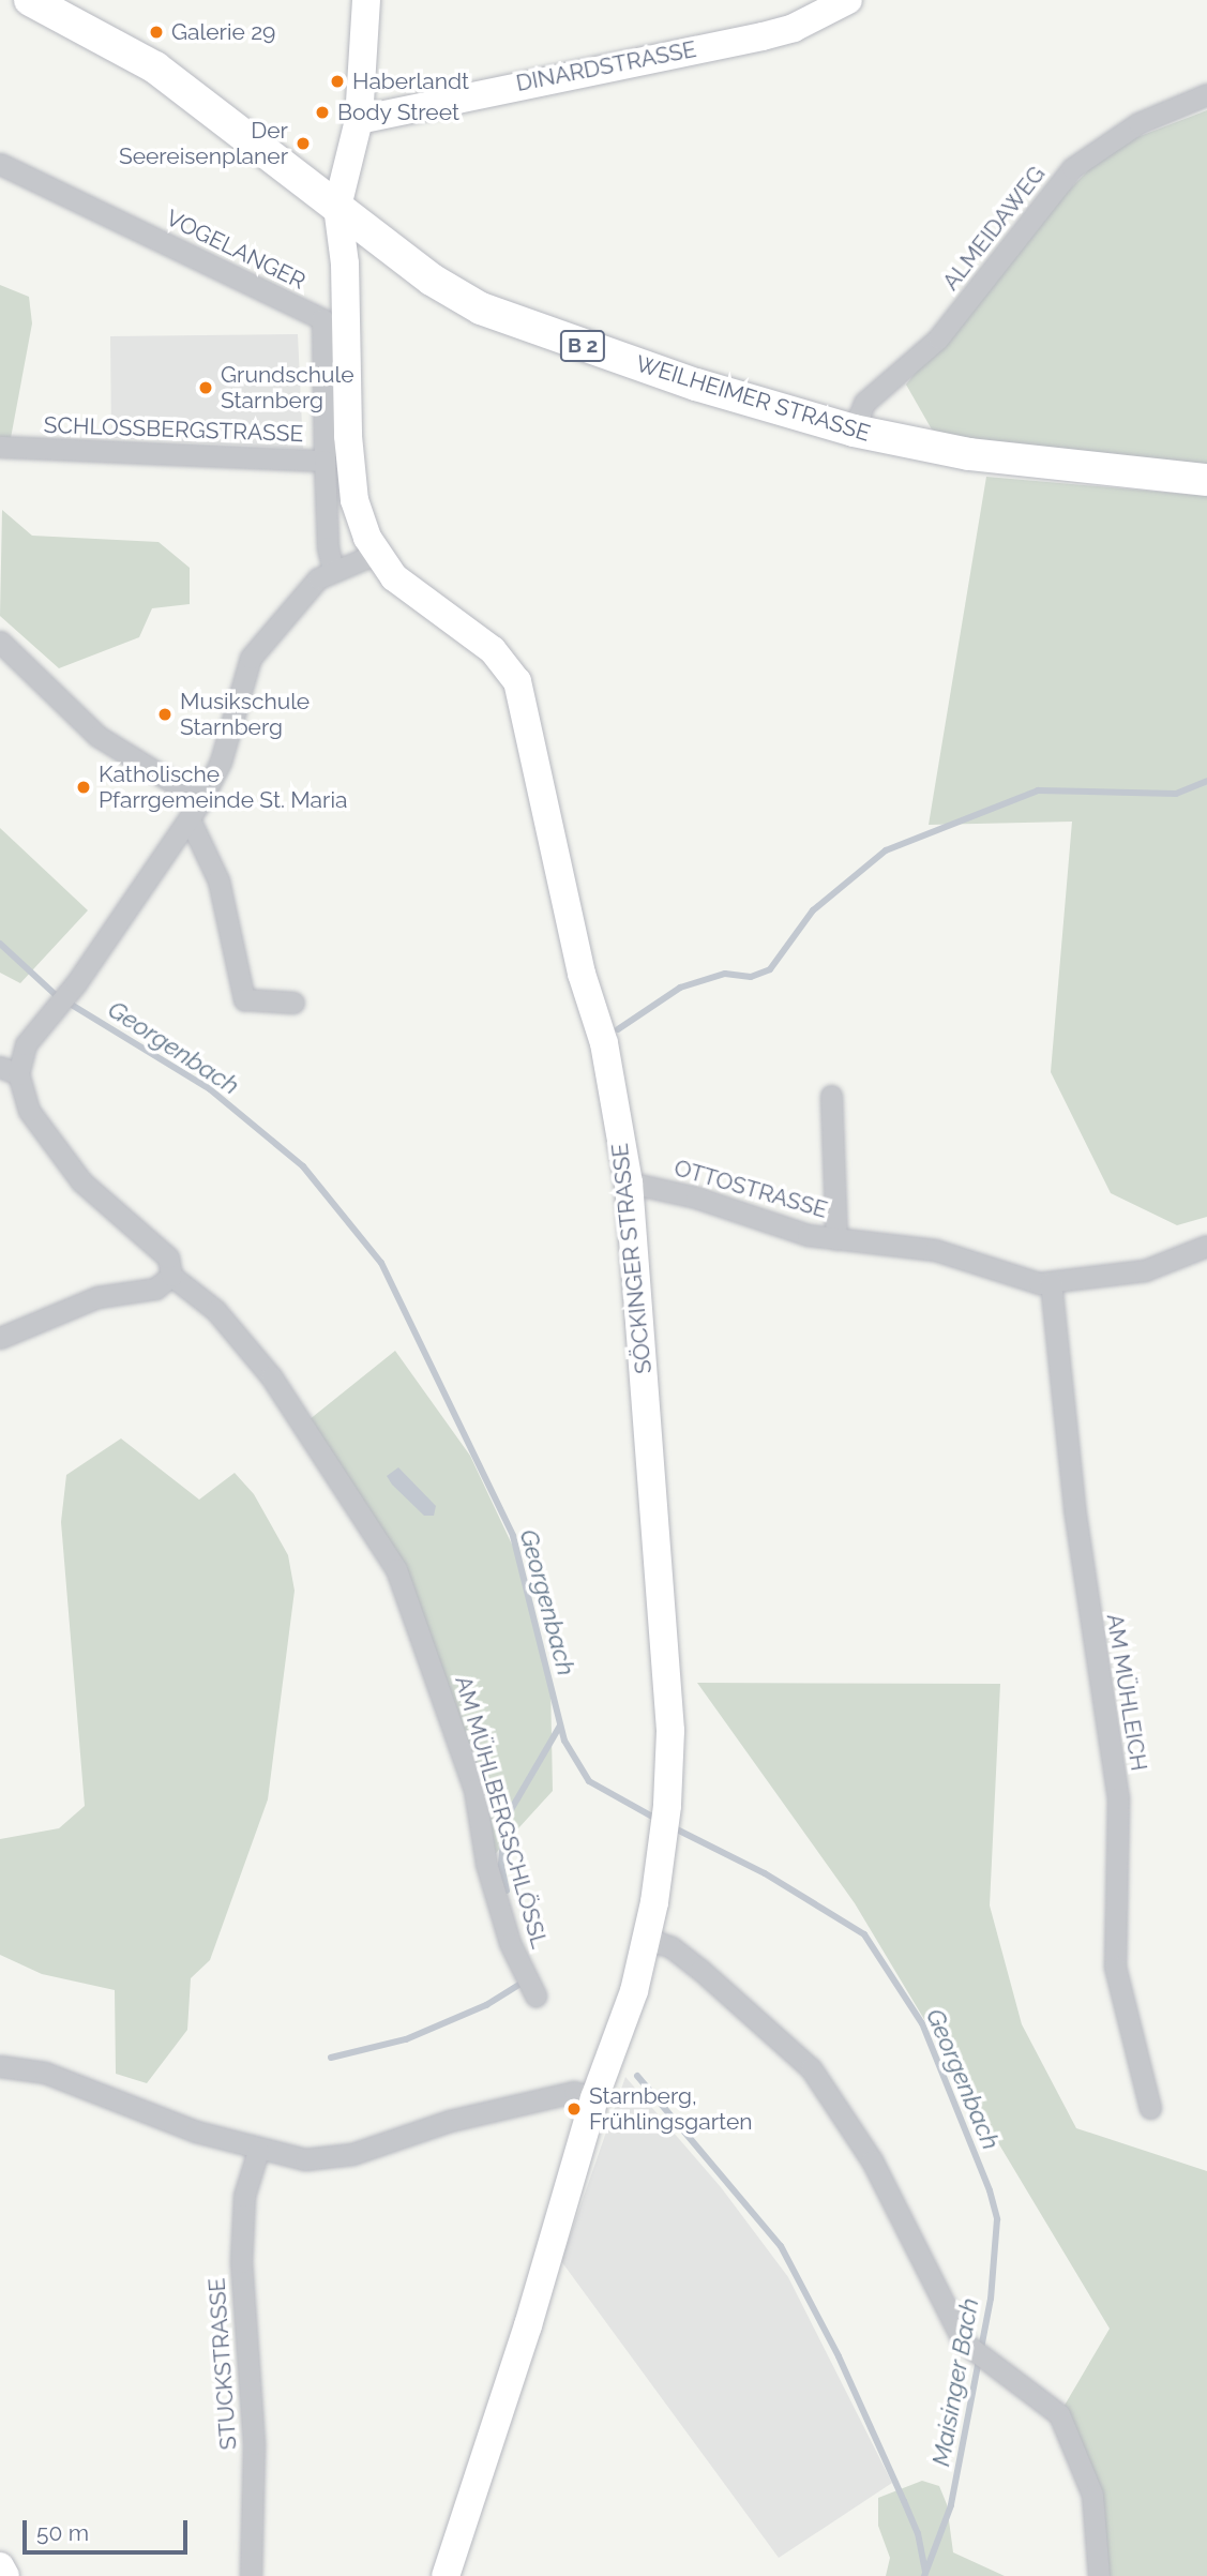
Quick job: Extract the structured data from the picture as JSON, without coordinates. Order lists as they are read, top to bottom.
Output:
{
  "streets": {
    "main road": ["B 2", "WEILHEIMER STRASSE"],
    "street": [
      "DINARDSTRASSE",
      "ALMEIDAWEG",
      "VOGELANGER",
      "SCHLOSSBERGSTRASSE",
      "OTTOSTRASSE",
      "SÖCKINGER STRASSE",
      "AM MÜHLEICH",
      "AM MÜHLBERGSCHLÖSSL",
      "STUCKSTRASSE"
    ]
  },
  "crossings": [
    ["ALMEIDAWEG", "WEILHEIMER STRASSE"],
    ["VOGELANGER", "SCHLOSSBERGSTRASSE"],
    ["B 2", "WEILHEIMER STRASSE"],
    ["B 2", "SÖCKINGER STRASSE"],
    ["WEILHEIMER STRASSE", "SÖCKINGER STRASSE"],
    ["OTTOSTRASSE", "SÖCKINGER STRASSE"],
    ["OTTOSTRASSE", "AM MÜHLEICH"]
  ],
  "water": ["Georgenbach", "Maisinger Bach"],
  "places": [
    "Galerie 29",
    "Haberlandt",
    "Body Street",
    "Der Seereisenplaner",
    "Grundschule Starnberg",
    "Musikschule Starnberg",
    "Katholische Pfarrgemeinde St. Maria",
    "Starnberg, Frühlingsgarten"
  ],
  "scale_bar": "50 m"
}
